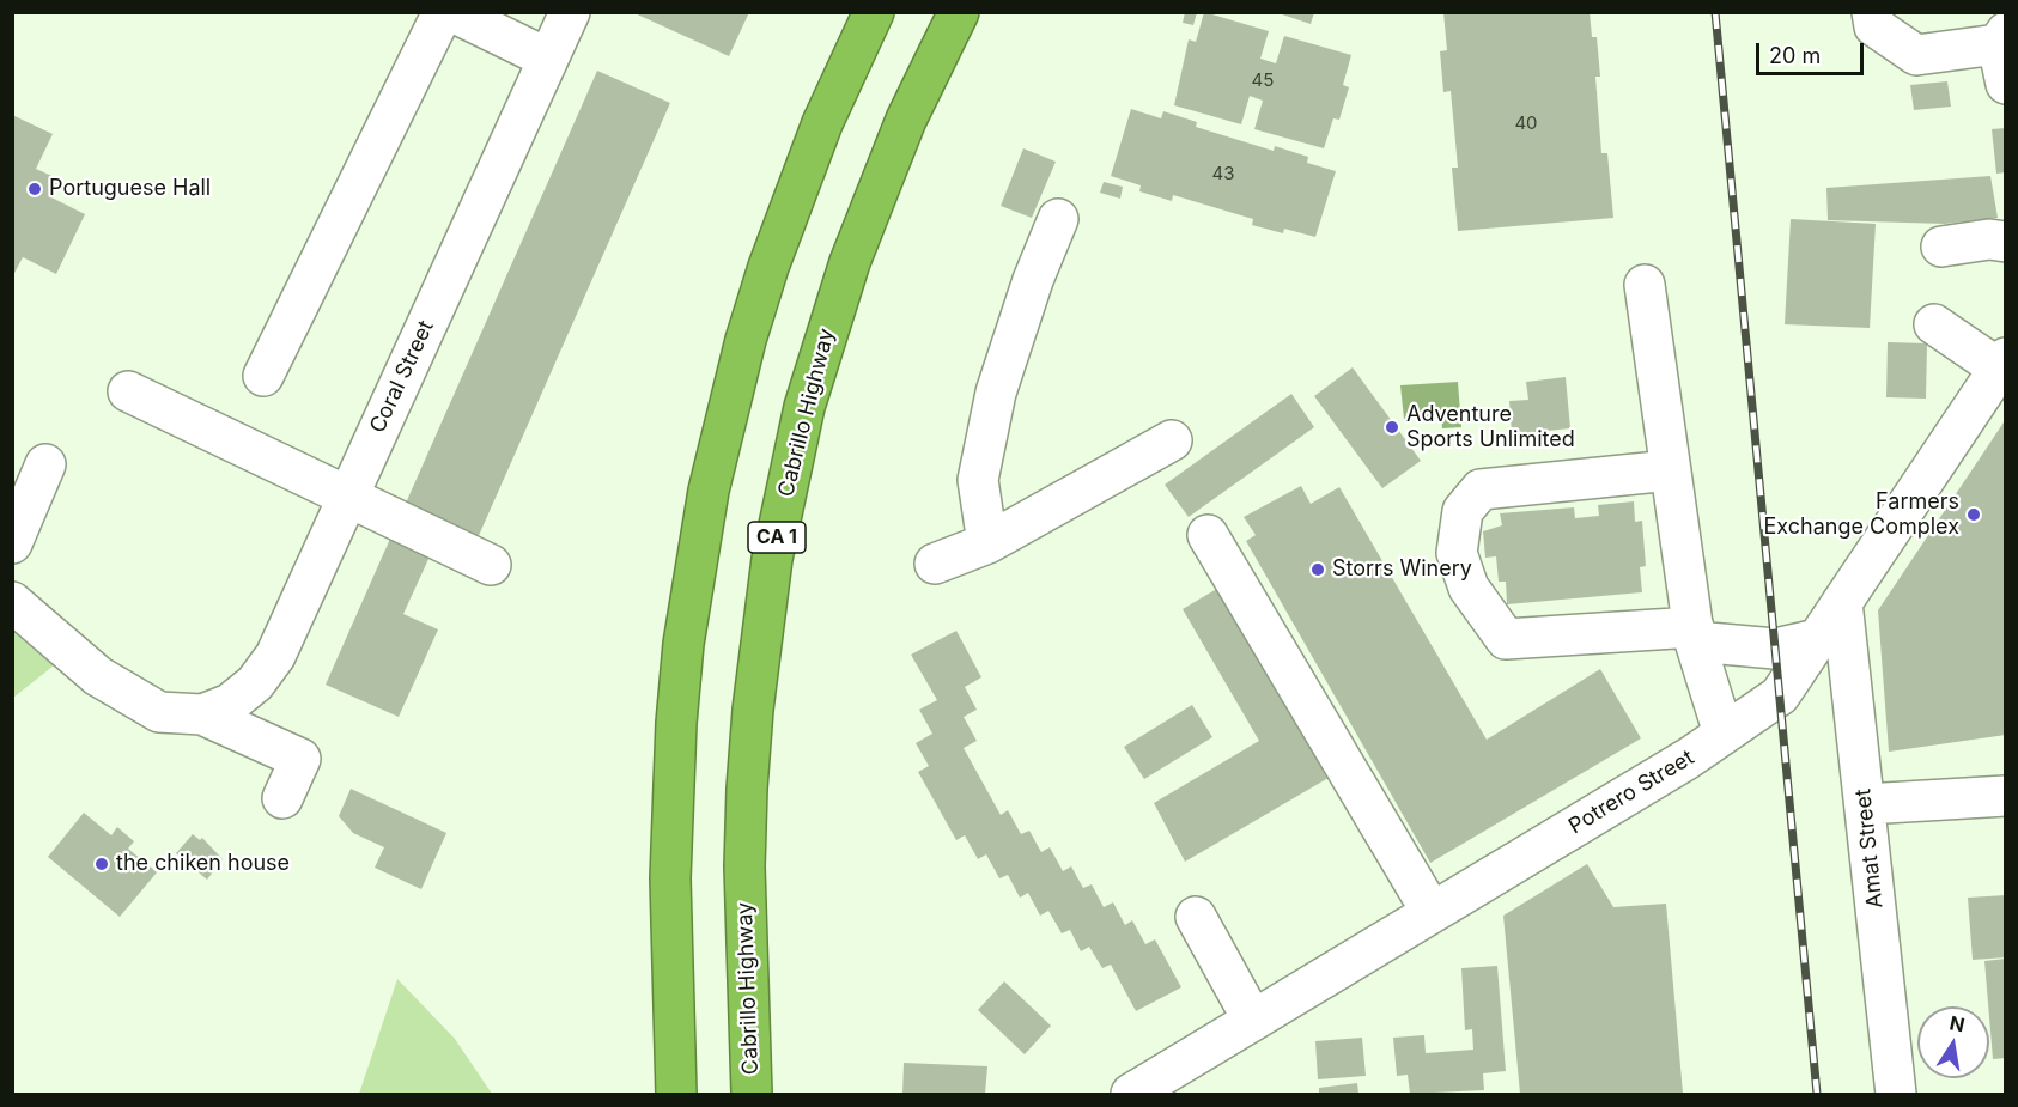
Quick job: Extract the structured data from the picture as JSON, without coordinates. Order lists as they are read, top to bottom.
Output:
{
  "streets": {
    "highway": ["Cabrillo Highway", "CA 1"],
    "street": ["Coral Street", "Potrero Street", "Amat Street"]
  },
  "crossings": [
    ["Potrero Street", "Amat Street"]
  ],
  "places": [
    "Portuguese Hall",
    "Adventure Sports Unlimited",
    "Farmers Exchange Complex",
    "Storrs Winery",
    "the chiken house"
  ],
  "house_numbers": ["45", "40", "43"],
  "scale_bar": "20 m",
  "north": "top"
}
